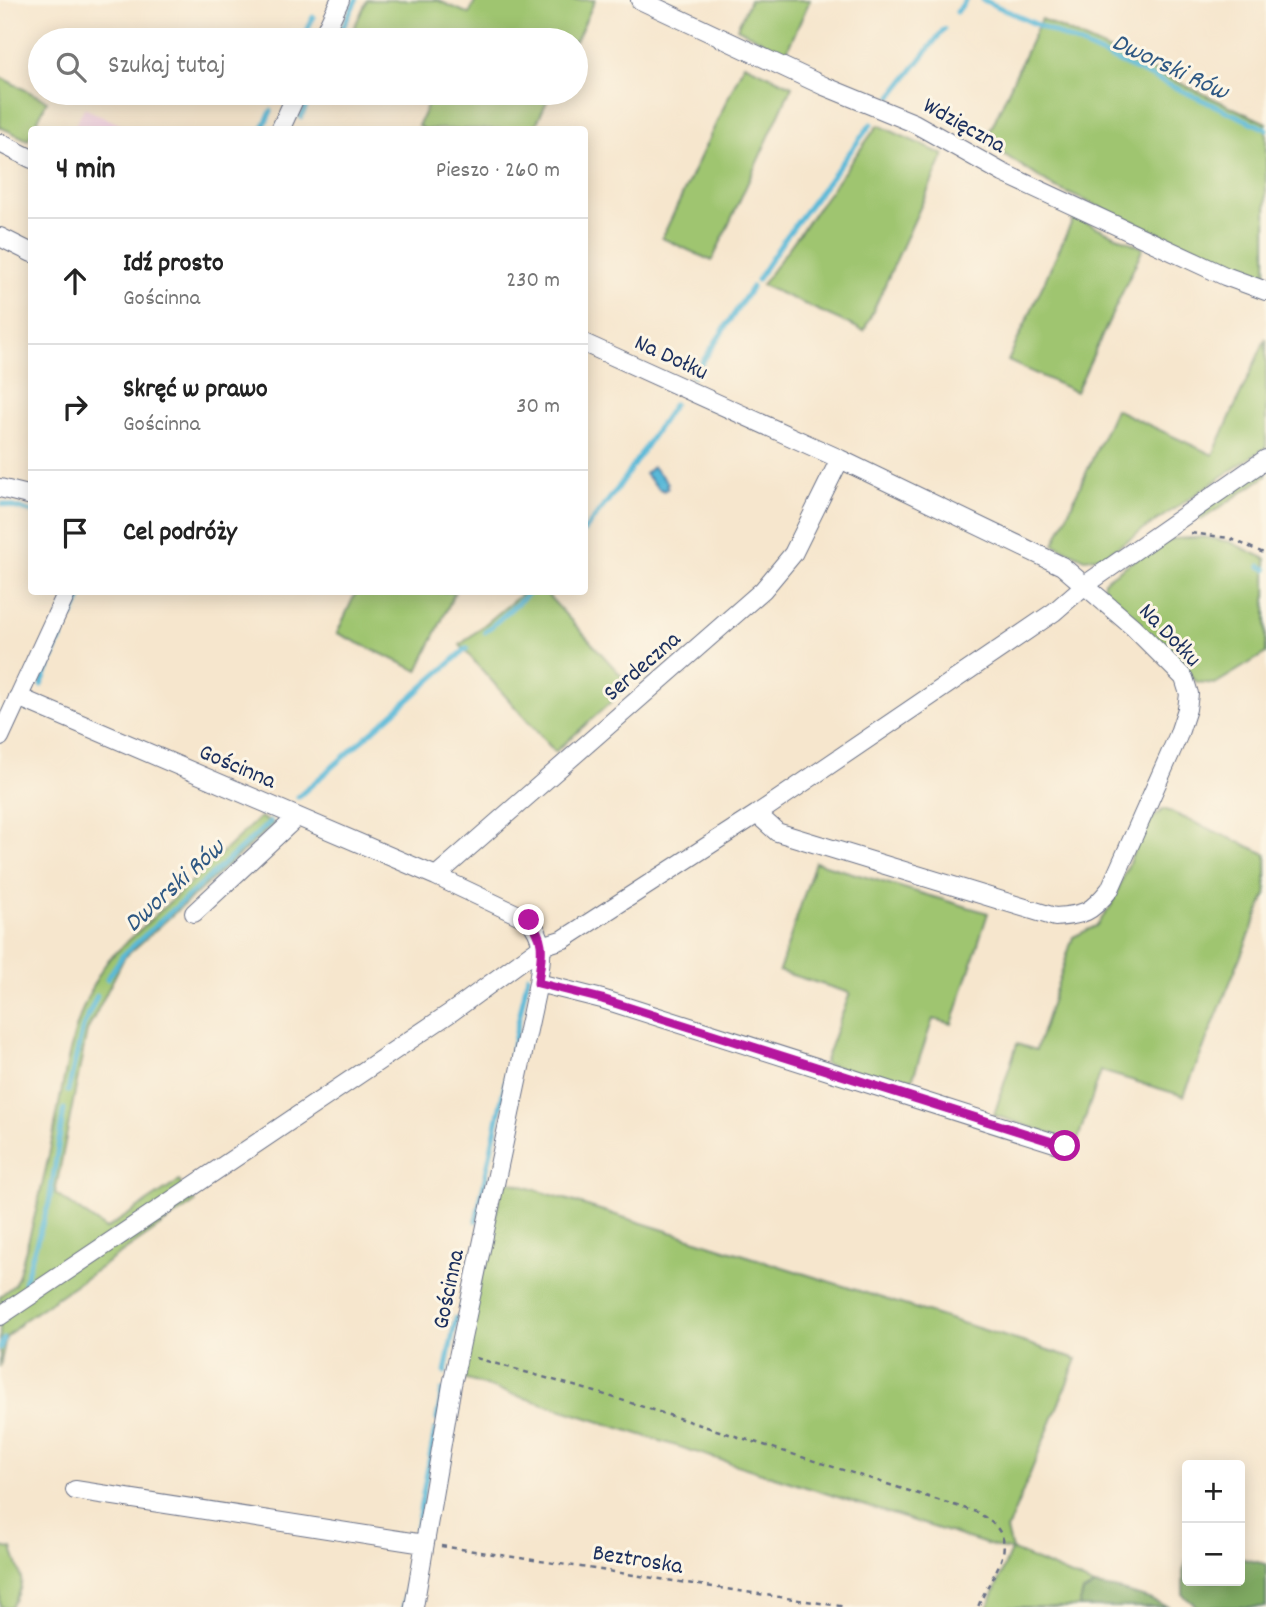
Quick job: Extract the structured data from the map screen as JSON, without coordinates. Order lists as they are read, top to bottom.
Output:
{
  "streets": {
    "street": [
      "Wdzięczna",
      "Na Dołku",
      "Serdeczna",
      "Gościnna"
    ],
    "path": ["Beztroska"]
  },
  "crossings": [
    ["Na Dołku", "Serdeczna"],
    ["Serdeczna", "Gościnna"],
    ["Gościnna", "Beztroska"]
  ],
  "water": ["Dworski Rów"],
  "page": {
    "search": "Szukaj tutaj",
    "heading": ["4 min", "Pieszo · 260 m"],
    "list": [
      ["Idź prosto", "Gościnna", "230 m"],
      ["Skręć w prawo", "Gościnna", "30 m"],
      "Cel podróży"
    ],
    "map_buttons": ["+", "−"]
  }
}
